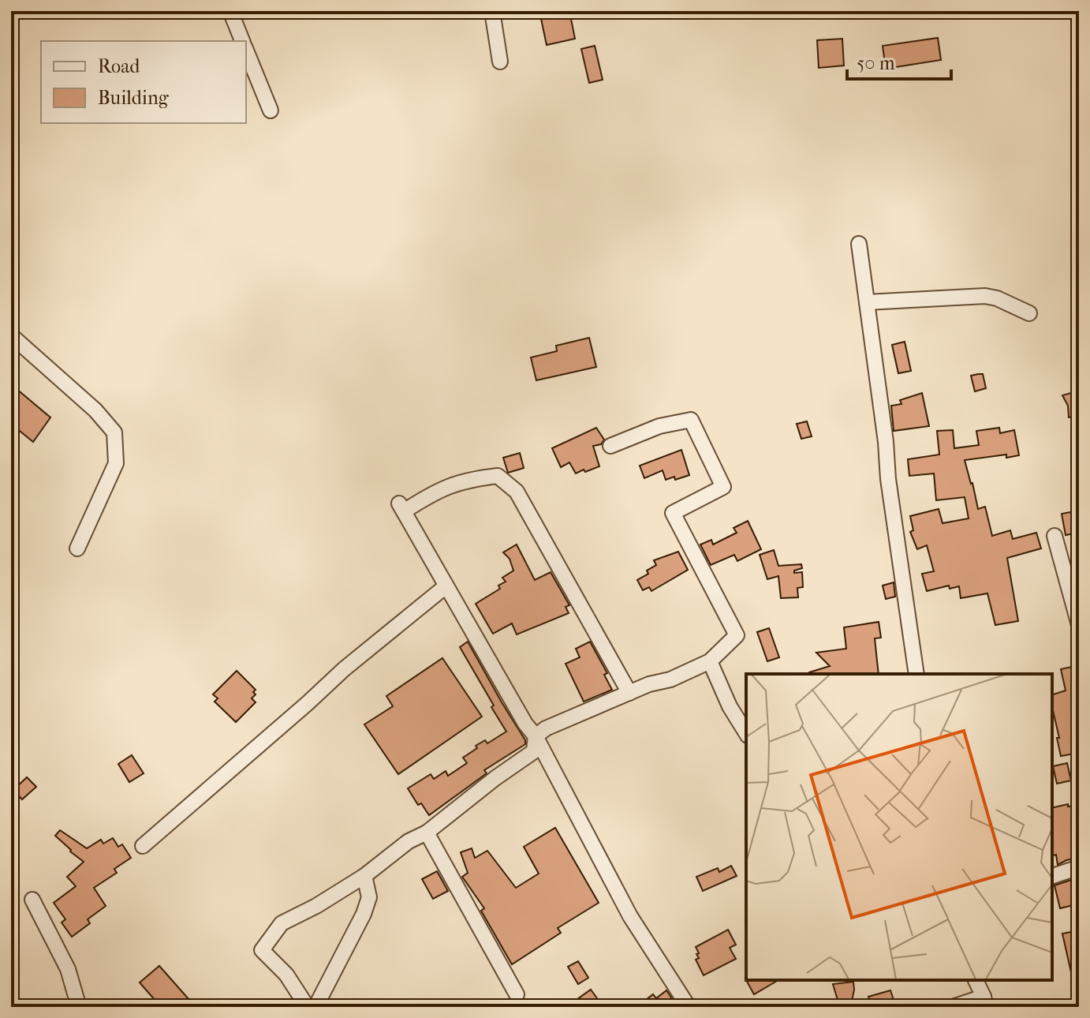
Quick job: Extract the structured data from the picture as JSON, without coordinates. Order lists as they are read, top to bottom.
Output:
{
  "legend": ["Road", "Building"],
  "scale_bar": "50 m"
}
